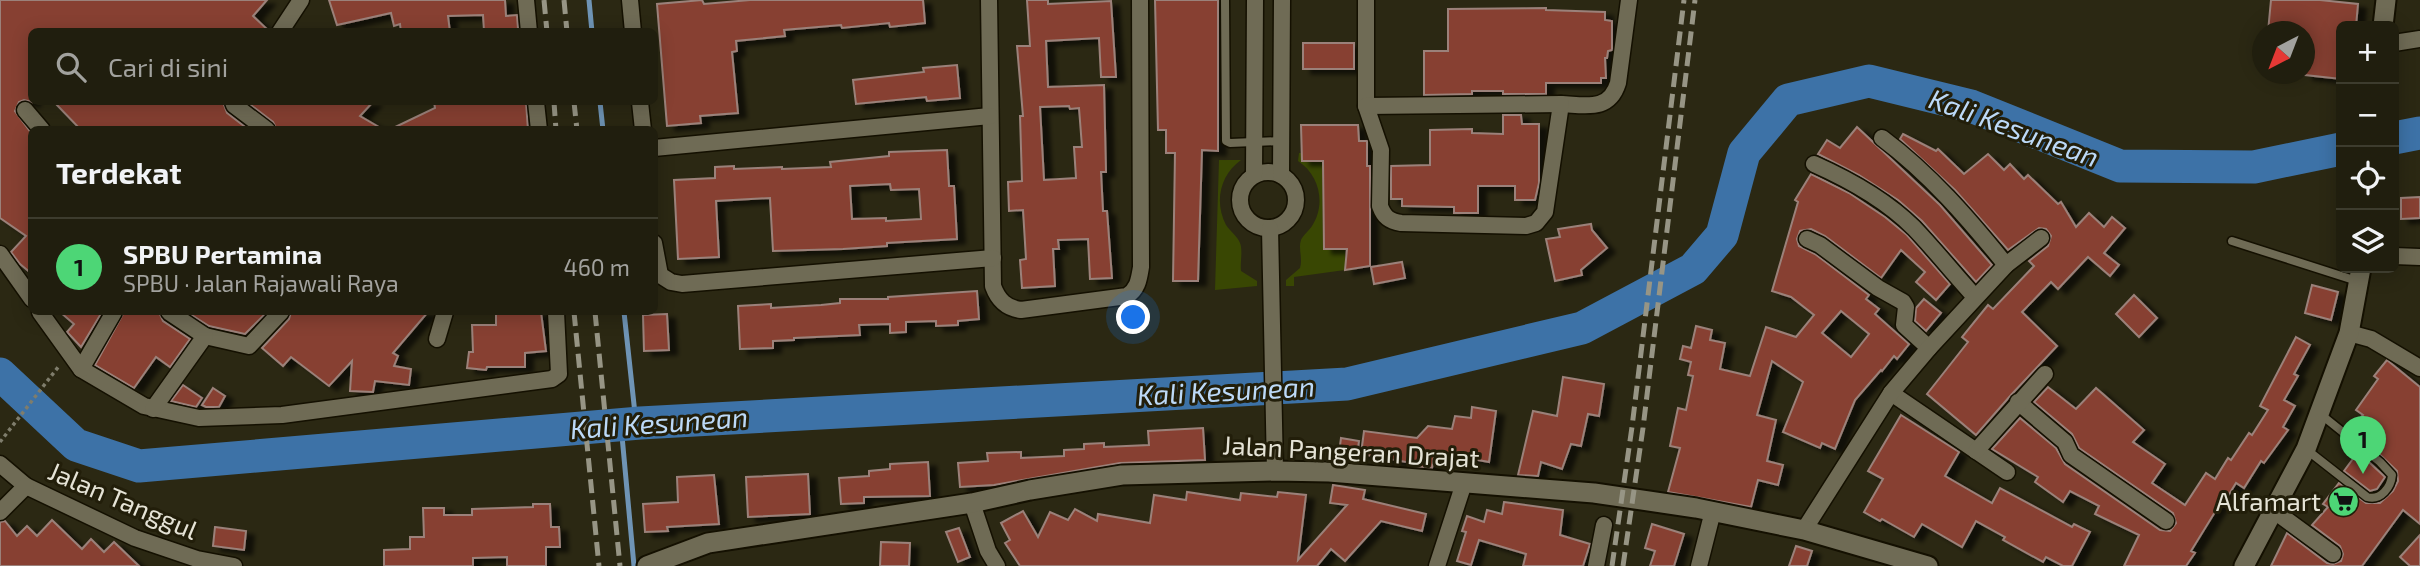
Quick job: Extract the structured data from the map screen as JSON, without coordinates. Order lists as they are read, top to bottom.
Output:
{
  "streets": {
    "street": ["Jalan Pangeran Drajat", "Jalan Tanggul"]
  },
  "water": ["Kali Kesunean"],
  "places": {
    "supermarket": ["Alfamart"]
  },
  "north": "bottom left",
  "page": {
    "map_buttons": ["+", "−"],
    "search": "Cari di sini",
    "heading": "Terdekat",
    "list": [
      {
        "mark": "1",
        "name": "SPBU Pertamina",
        "note": "SPBU · Jalan Rajawali Raya",
        "value": "460 m"
      }
    ],
    "pins": "1"
  }
}
